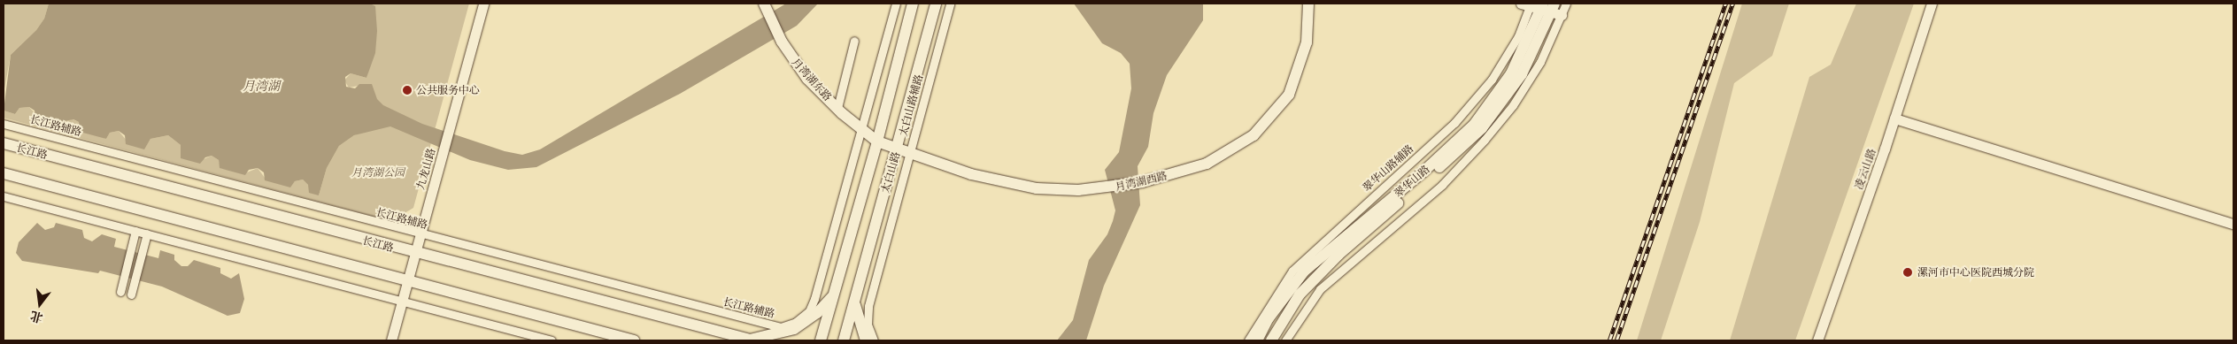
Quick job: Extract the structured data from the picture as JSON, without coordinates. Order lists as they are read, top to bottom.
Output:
{
  "streets": {
    "main road": [
      "月湾湖东路",
      "长江路",
      "太白山路",
      "月湾湖西路",
      "翠华山路"
    ],
    "street": [
      "太白山路辅路",
      "长江路辅路",
      "翠华山路辅路",
      "九龙山路",
      "凌云山路"
    ]
  },
  "crossings": [
    ["月湾湖东路", "长江路辅路"],
    ["月湾湖东路", "太白山路"],
    ["月湾湖东路", "月湾湖西路"],
    ["太白山路辅路", "月湾湖西路"],
    ["长江路辅路", "九龙山路"],
    ["长江路", "九龙山路"],
    ["翠华山路辅路", "翠华山路"],
    ["太白山路", "月湾湖西路"]
  ],
  "water": ["月湾湖"],
  "parks": ["月湾湖公园"],
  "places": ["公共服务中心", "漯河市中心医院西城分院"],
  "north": "bottom"
}
